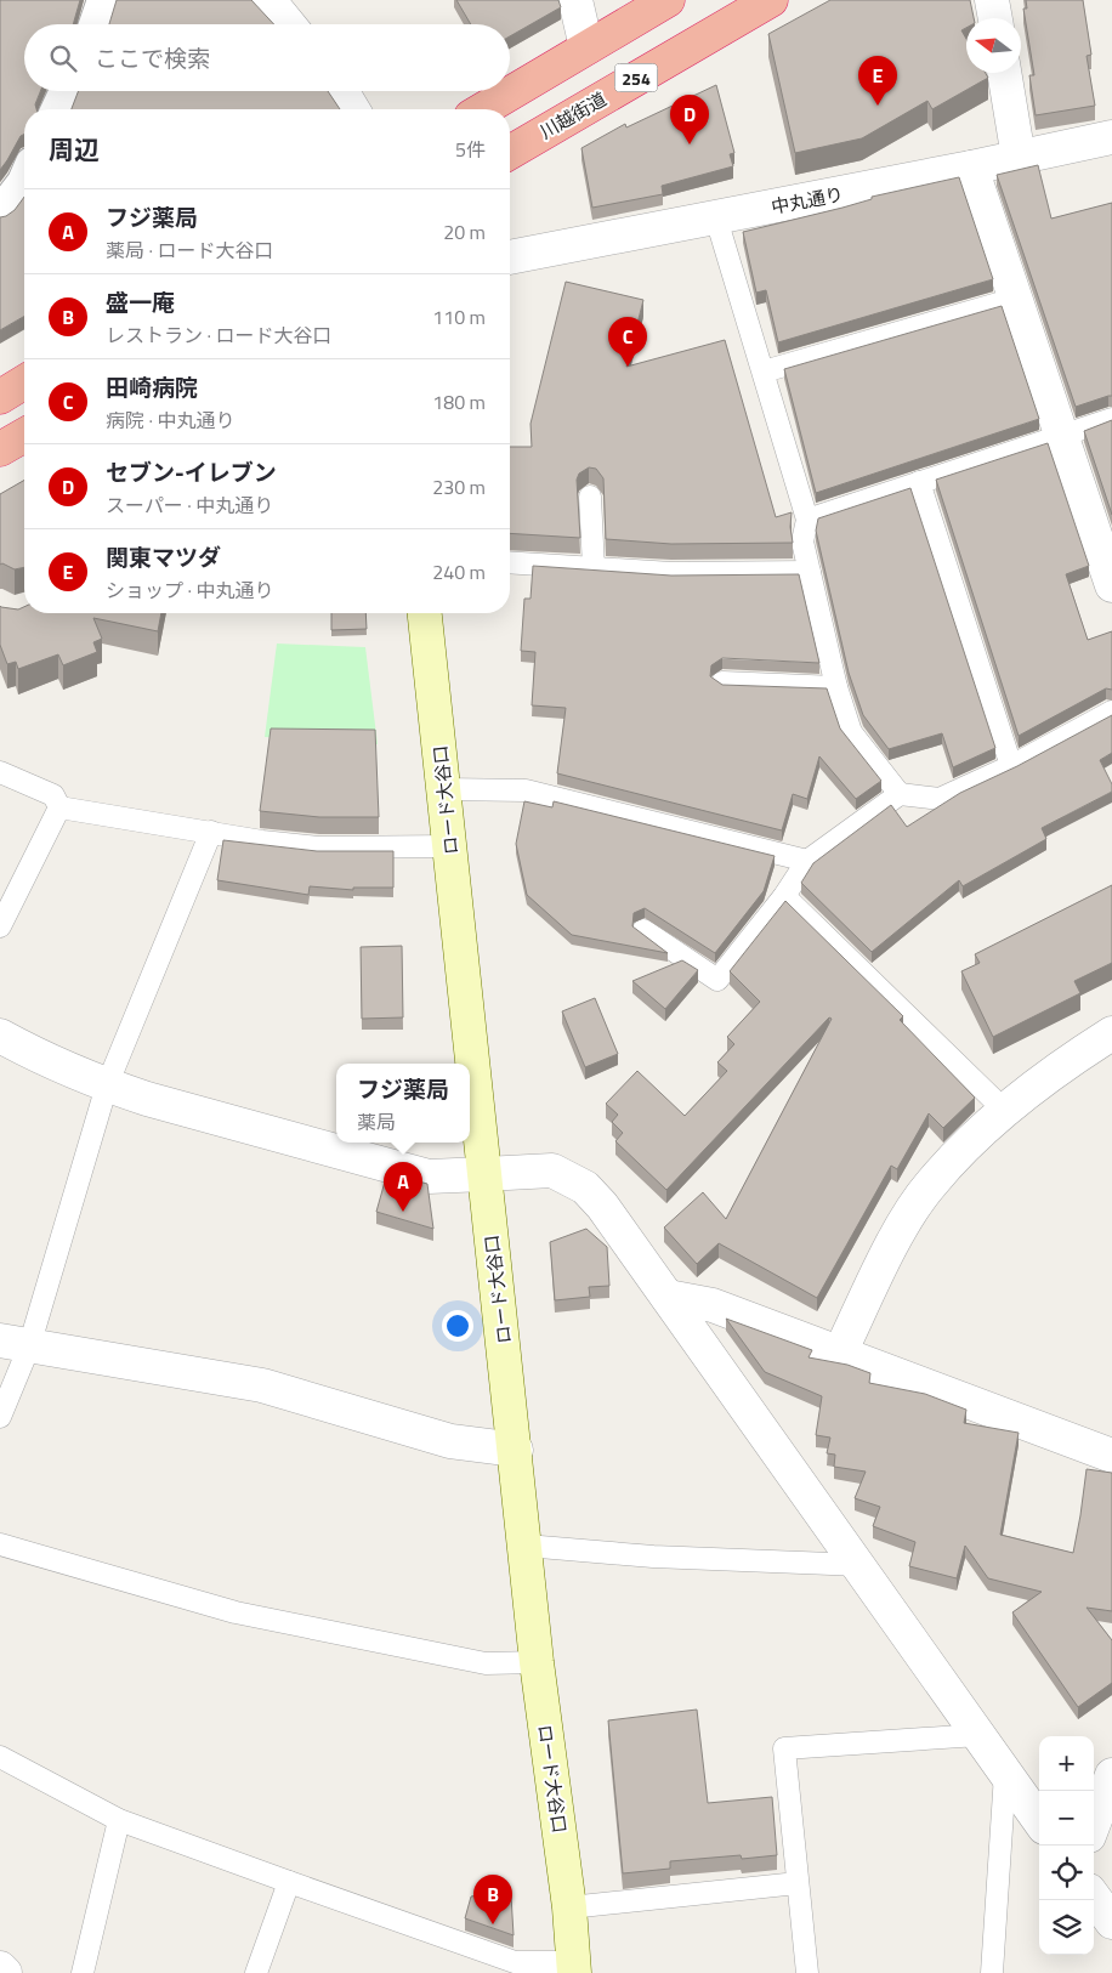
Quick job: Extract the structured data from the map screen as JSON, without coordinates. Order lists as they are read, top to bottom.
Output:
{
  "streets": {
    "highway": ["254", "川越街道"],
    "main road": ["ロード大谷口"],
    "street": ["中丸通り"]
  },
  "north": "left",
  "page": {
    "search": "ここで検索",
    "pins": [
      "E",
      "D",
      "C",
      "A",
      "B"
    ],
    "heading": ["周辺", "5件"],
    "list": [
      {
        "mark": "A",
        "name": "フジ薬局",
        "note": "薬局 · ロード大谷口",
        "value": "20 m"
      },
      {
        "mark": "B",
        "name": "盛一庵",
        "note": "レストラン · ロード大谷口",
        "value": "110 m"
      },
      {
        "mark": "C",
        "name": "田崎病院",
        "note": "病院 · 中丸通り",
        "value": "180 m"
      },
      {
        "mark": "D",
        "name": "セブン-イレブン",
        "note": "スーパー · 中丸通り",
        "value": "230 m"
      },
      {
        "mark": "E",
        "name": "関東マツダ",
        "note": "ショップ · 中丸通り",
        "value": "240 m"
      }
    ],
    "popup": ["フジ薬局", "薬局"],
    "map_buttons": ["+", "−"]
  }
}
